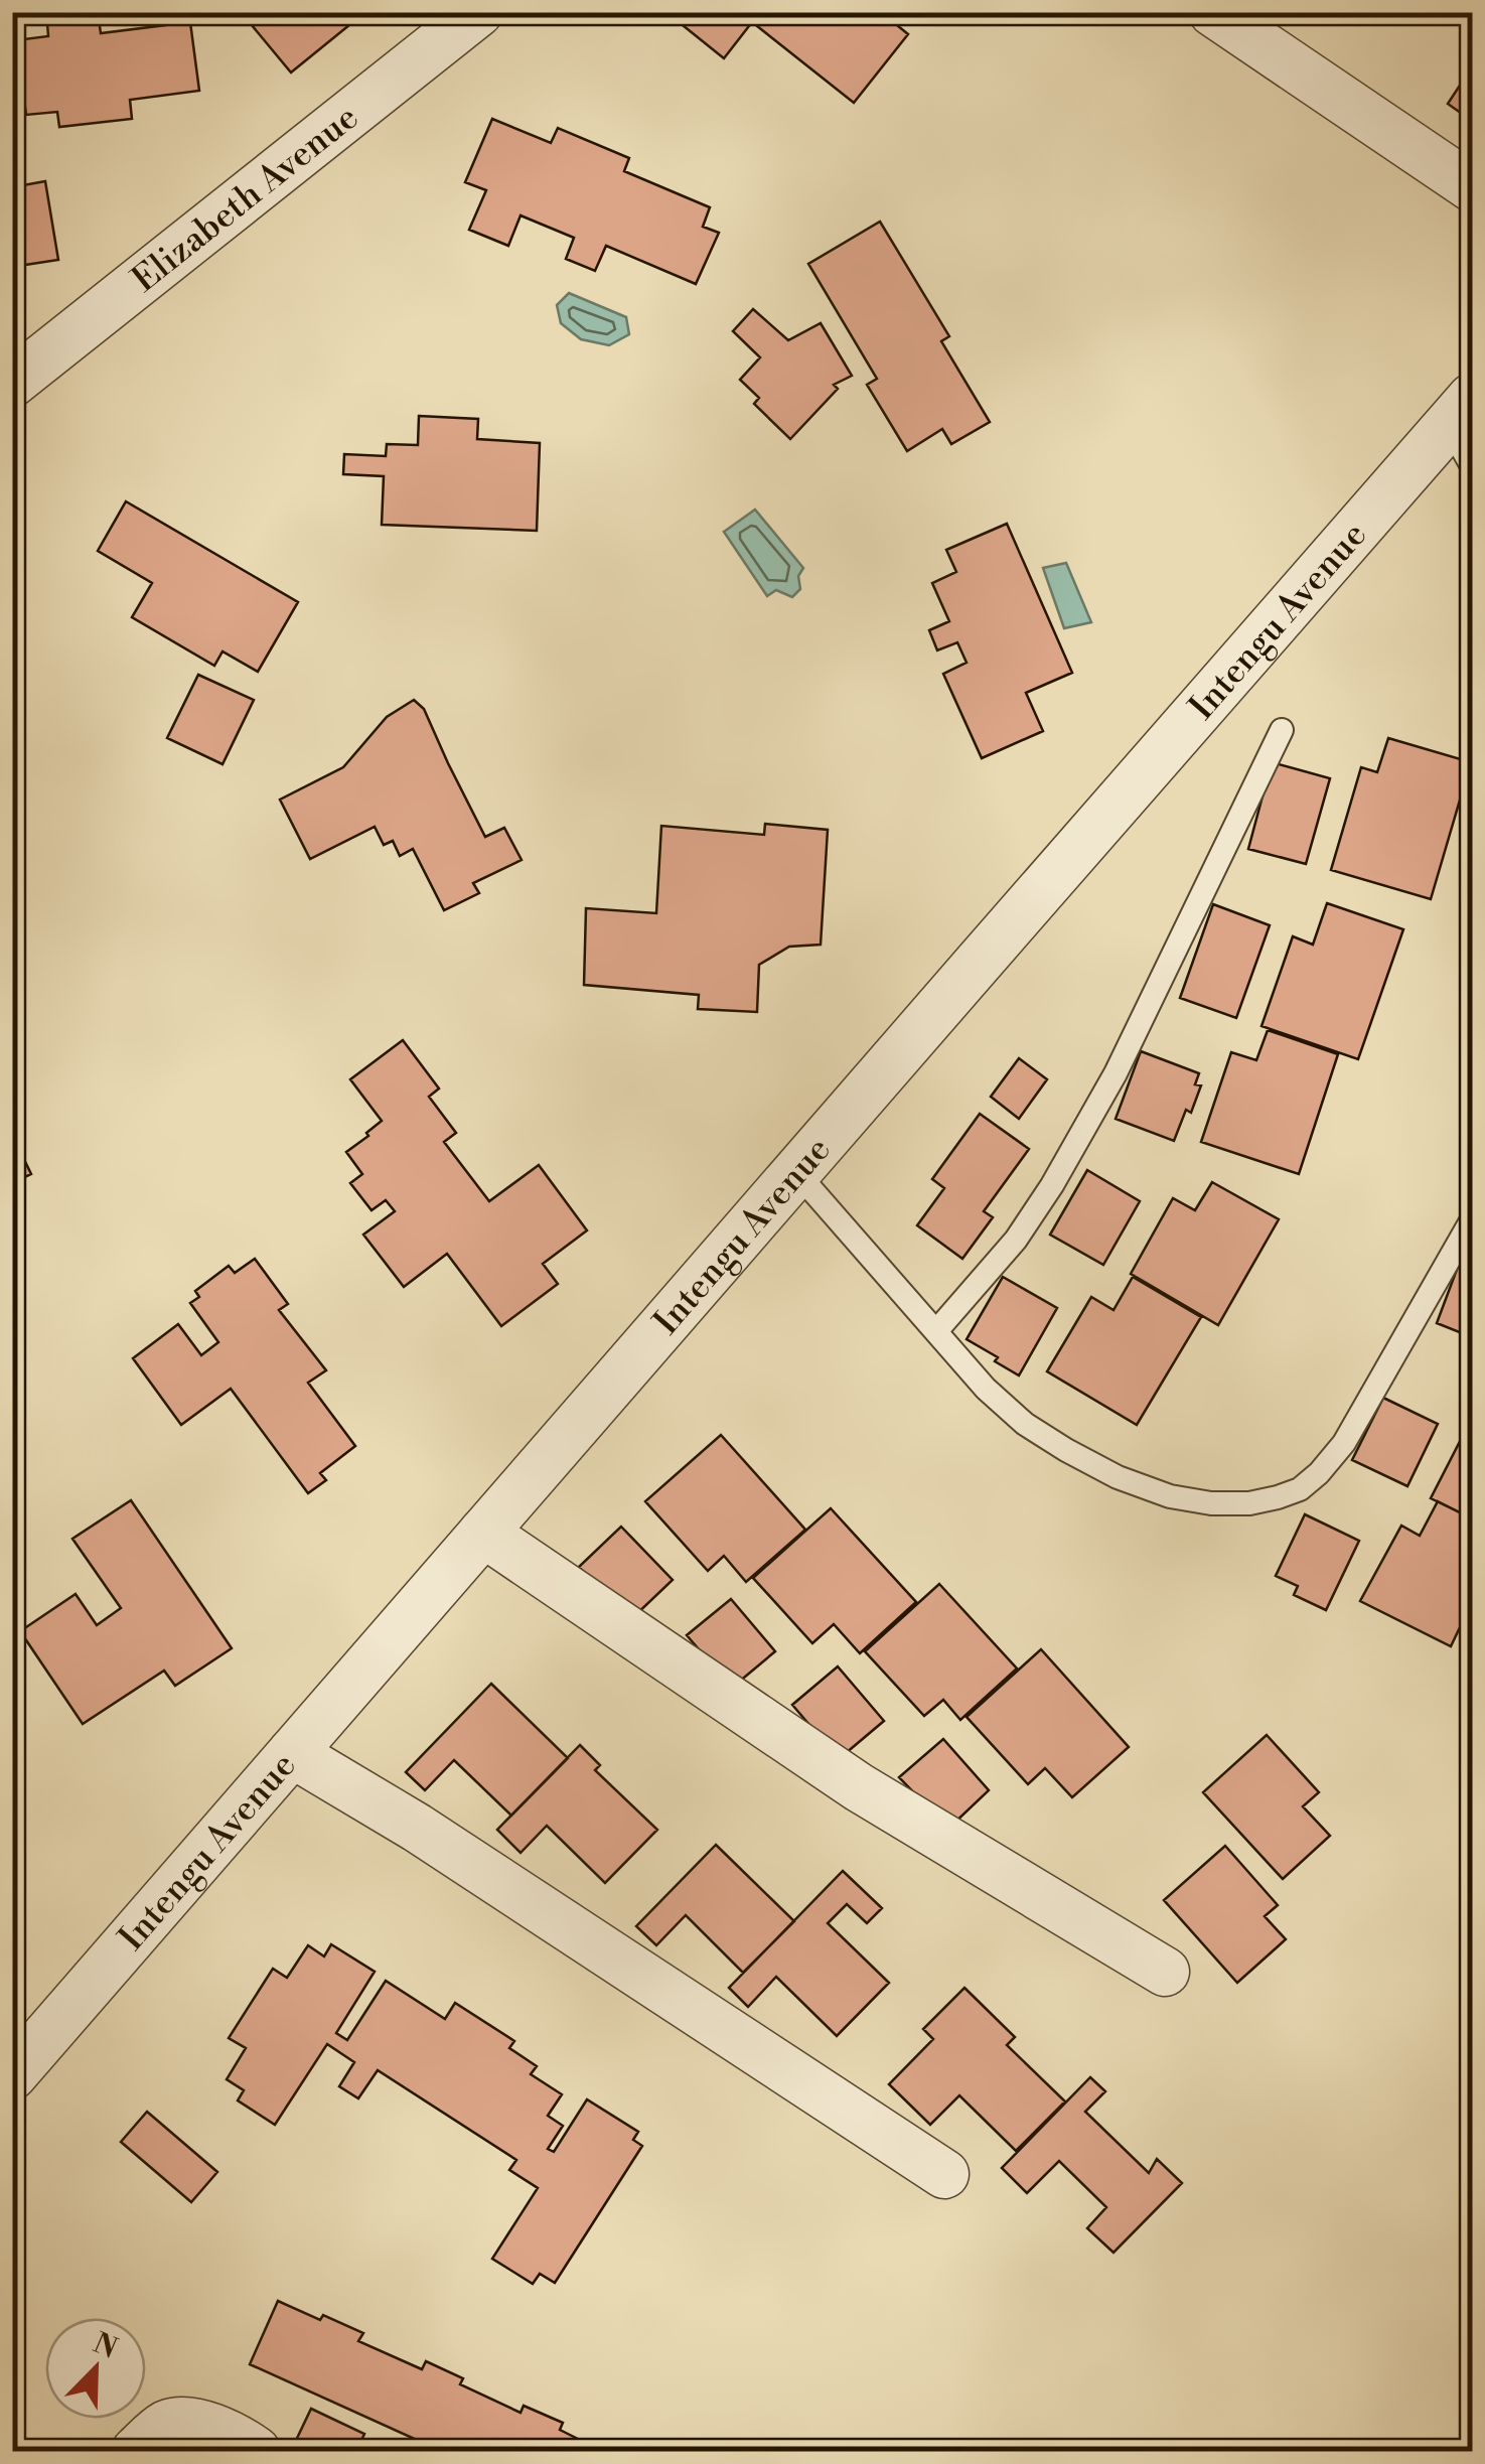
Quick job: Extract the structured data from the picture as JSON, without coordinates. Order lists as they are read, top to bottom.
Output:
{
  "streets": {
    "street": ["Elizabeth Avenue", "Intengu Avenue"]
  },
  "north": "top right"
}
